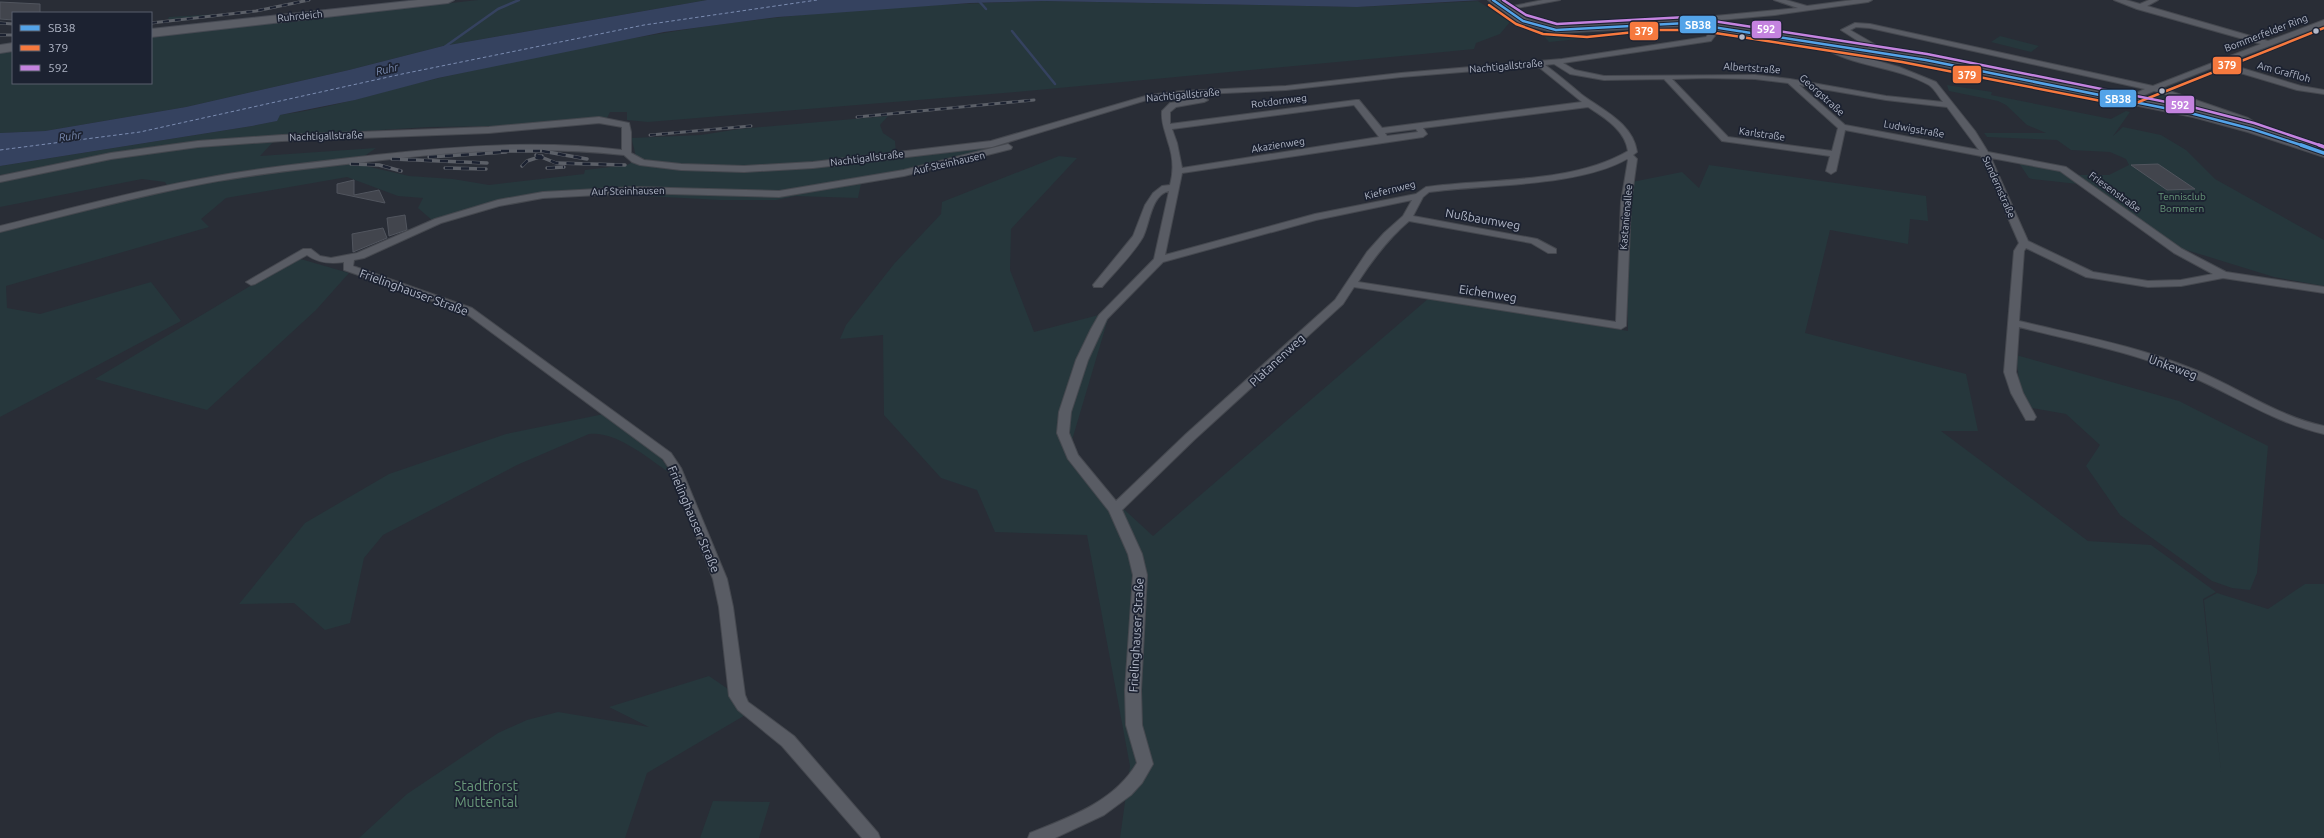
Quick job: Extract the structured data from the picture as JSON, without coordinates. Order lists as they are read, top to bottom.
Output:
{
  "streets": {
    "main road": ["Ruhrdeich"],
    "street": [
      "Bommerfelder Ring",
      "Nachtigallstraße",
      "Albertstraße",
      "Am Graffloh",
      "Georgstraße",
      "Rotdornweg",
      "Ludwigstraße",
      "Karlstraße",
      "Akazienweg",
      "Auf Steinhausen",
      "Sundernstraße",
      "Kiefernweg",
      "Friesenstraße",
      "Kastanienallee",
      "Nußbaumweg",
      "Frielinghauser Straße",
      "Eichenweg",
      "Platanenweg",
      "Unkeweg"
    ]
  },
  "crossings": [
    ["Bommerfelder Ring", "Am Graffloh"],
    ["Nachtigallstraße", "Albertstraße"],
    ["Nachtigallstraße", "Auf Steinhausen"],
    ["Nachtigallstraße", "Kastanienallee"],
    ["Albertstraße", "Georgstraße"],
    ["Albertstraße", "Karlstraße"],
    ["Albertstraße", "Sundernstraße"],
    ["Georgstraße", "Ludwigstraße"],
    ["Georgstraße", "Karlstraße"],
    ["Rotdornweg", "Akazienweg"],
    ["Ludwigstraße", "Sundernstraße"],
    ["Ludwigstraße", "Friesenstraße"],
    ["Akazienweg", "Kastanienallee"],
    ["Auf Steinhausen", "Frielinghauser Straße"],
    ["Sundernstraße", "Friesenstraße"],
    ["Kiefernweg", "Kastanienallee"],
    ["Kiefernweg", "Frielinghauser Straße"],
    ["Kiefernweg", "Platanenweg"],
    ["Kastanienallee", "Eichenweg"],
    ["Nußbaumweg", "Platanenweg"],
    ["Frielinghauser Straße", "Platanenweg"],
    ["Eichenweg", "Platanenweg"]
  ],
  "water": ["Ruhr"],
  "parks": ["Tennisclub Bommern", "Stadtforst Muttental"],
  "lines": ["transit line SB38", "transit line 592", "transit line 379"],
  "legend": ["SB38", "379", "592"]
}
